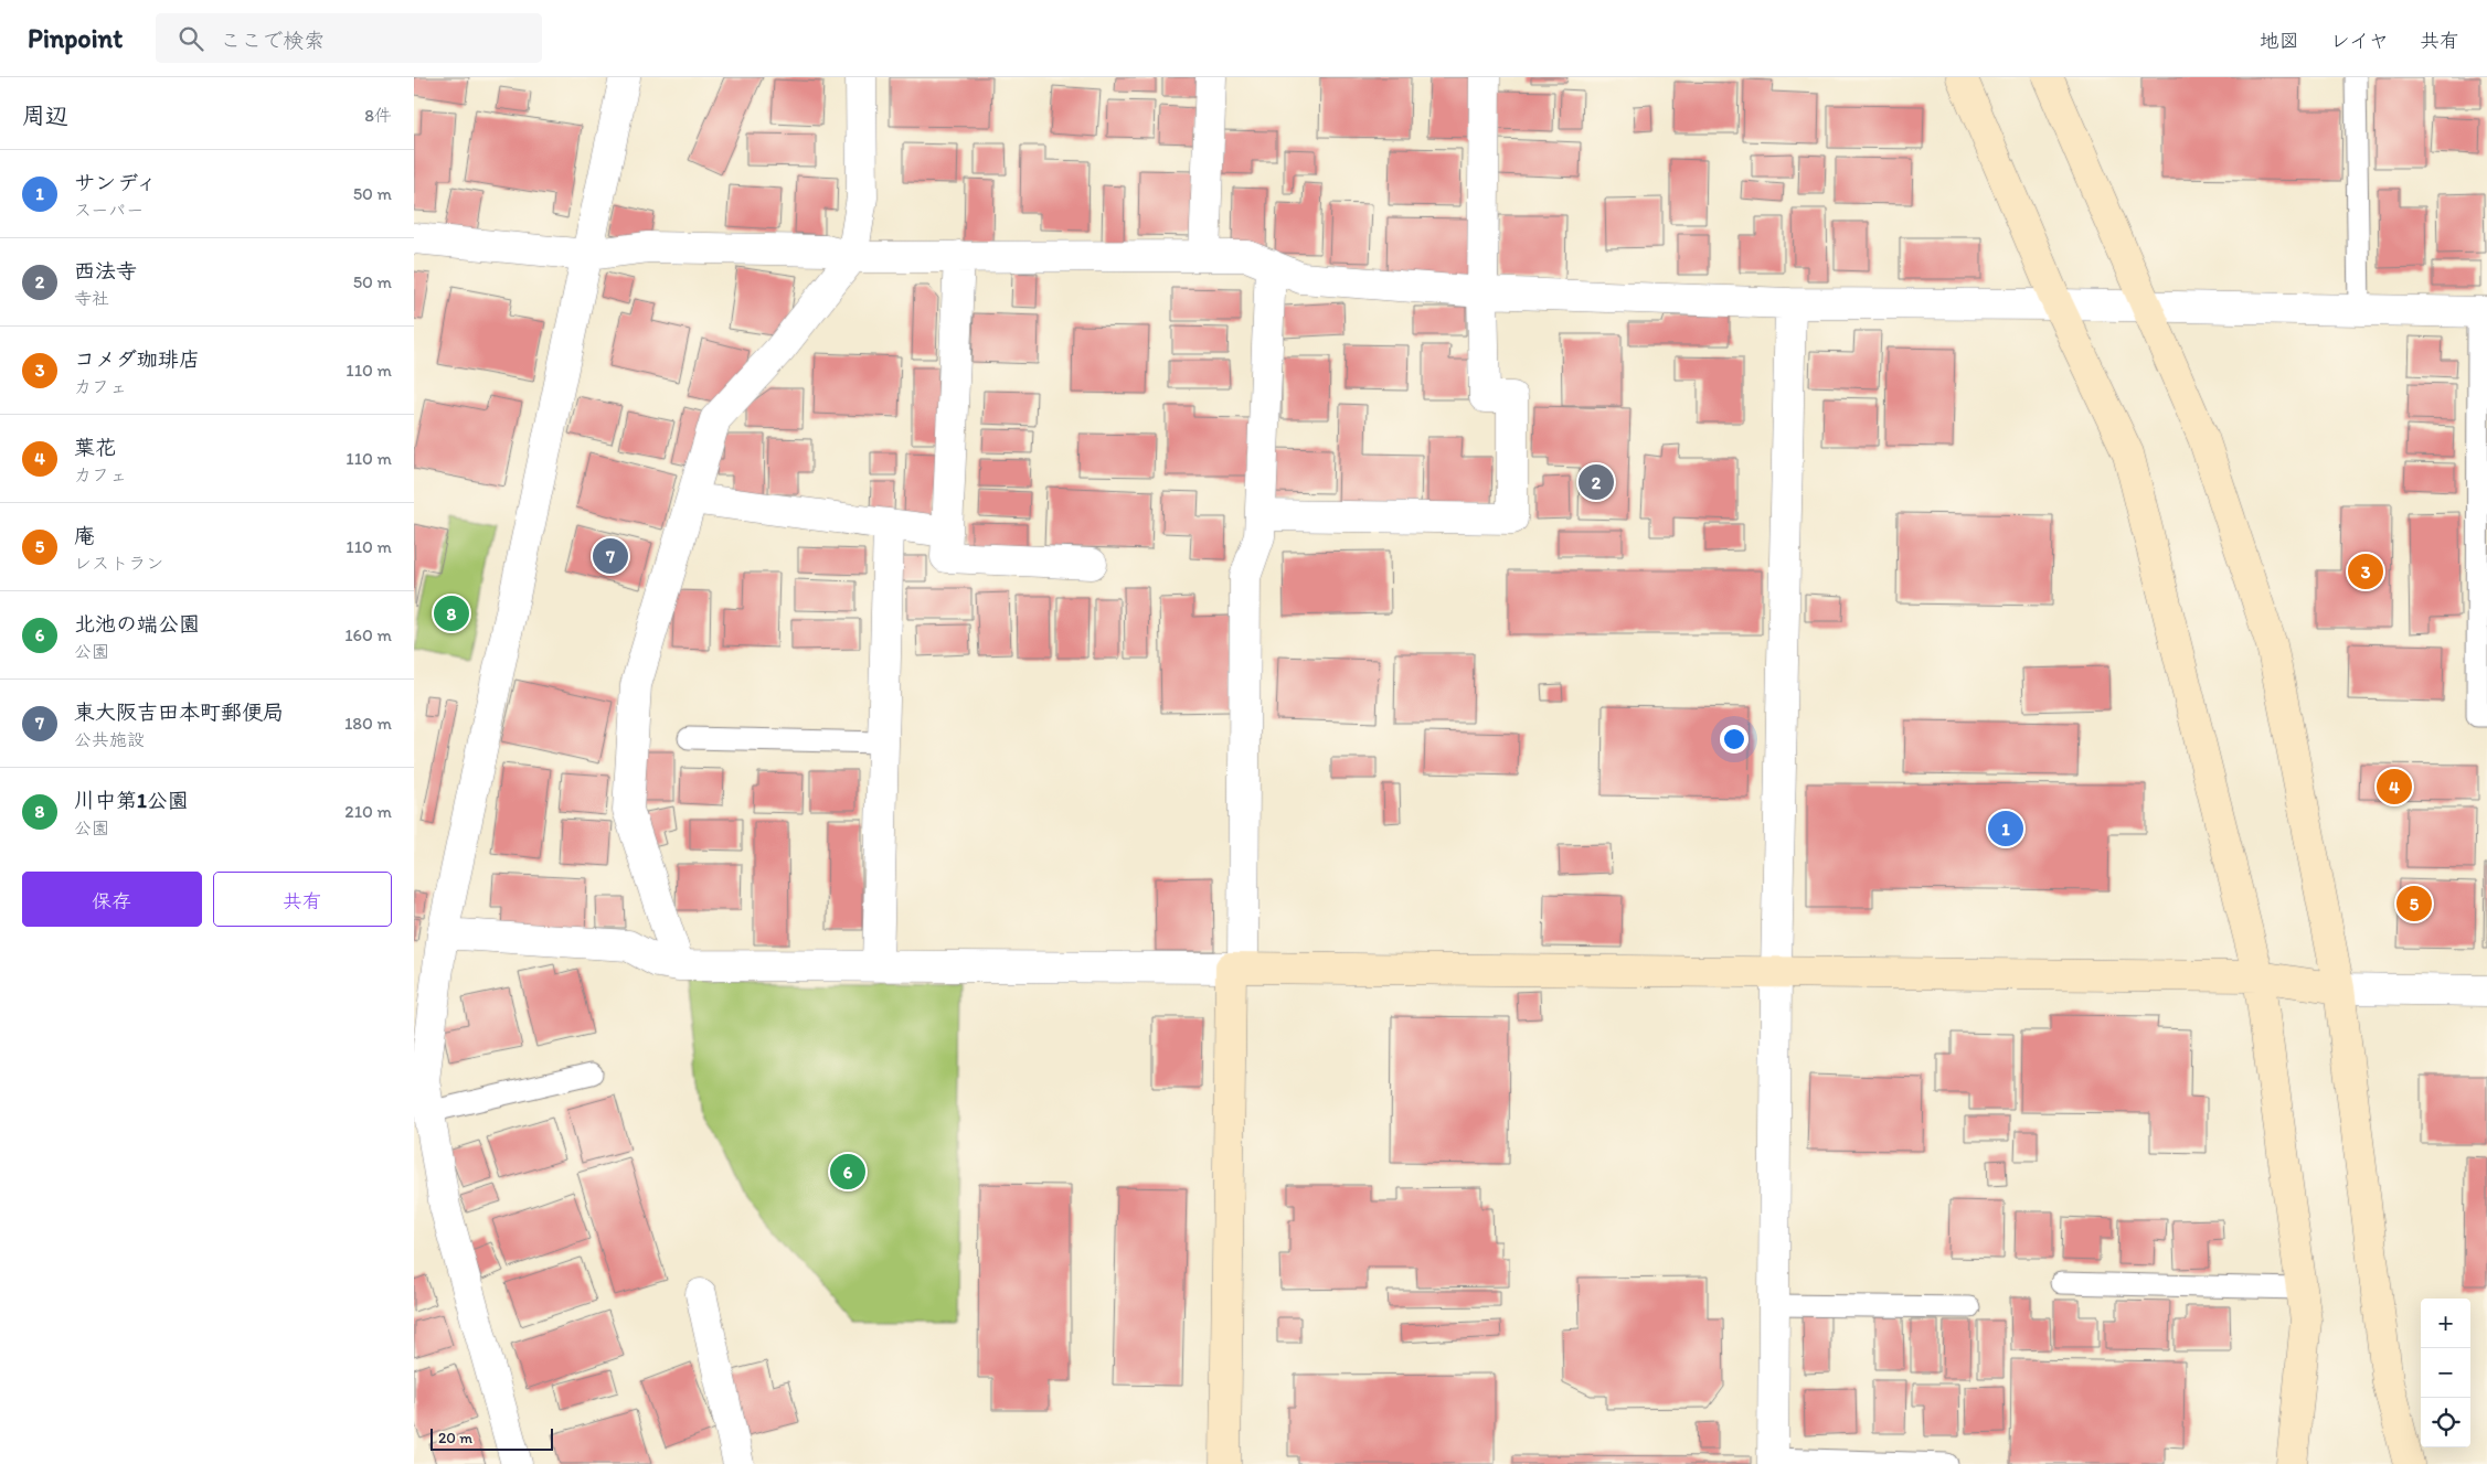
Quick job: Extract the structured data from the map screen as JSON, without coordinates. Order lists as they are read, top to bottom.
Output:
{
  "scale_bar": "20 m",
  "page": {
    "header": "Pinpoint",
    "search": "ここで検索",
    "nav": ["地図", "レイヤ", "共有"],
    "heading": ["周辺", "8件"],
    "list": [
      {
        "mark": "1",
        "name": "サンディ",
        "note": "スーパー",
        "value": "50 m"
      },
      {
        "mark": "2",
        "name": "西法寺",
        "note": "寺社",
        "value": "50 m"
      },
      {
        "mark": "3",
        "name": "コメダ珈琲店",
        "note": "カフェ",
        "value": "110 m"
      },
      {
        "mark": "4",
        "name": "葉花",
        "note": "カフェ",
        "value": "110 m"
      },
      {
        "mark": "5",
        "name": "庵",
        "note": "レストラン",
        "value": "110 m"
      },
      {
        "mark": "6",
        "name": "北池の端公園",
        "note": "公園",
        "value": "160 m"
      },
      {
        "mark": "7",
        "name": "東大阪吉田本町郵便局",
        "note": "公共施設",
        "value": "180 m"
      },
      {
        "mark": "8",
        "name": "川中第1公園",
        "note": "公園",
        "value": "210 m"
      }
    ],
    "pins": [
      "2",
      "7",
      "3",
      "8",
      "4",
      "1",
      "5",
      "6"
    ],
    "buttons": ["保存", "共有"],
    "map_buttons": ["+", "−"],
    "scale": "20 m"
  }
}
